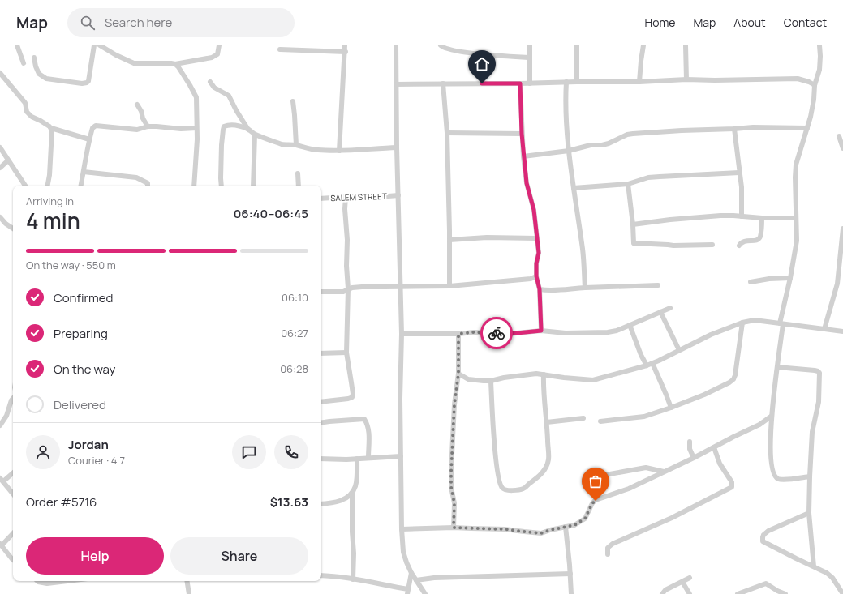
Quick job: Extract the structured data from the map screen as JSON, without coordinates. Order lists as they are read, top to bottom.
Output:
{
  "streets": {
    "street": ["SALEM STREET"]
  },
  "page": {
    "header": "Map",
    "search": "Search here",
    "nav": [
      "Home",
      "Map",
      "About",
      "Contact"
    ],
    "heading": ["4 min", "Arriving in", "06:40–06:45"],
    "panel": [
      "Jordan",
      "Courier · 4.7",
      "Order #5716",
      "$13.63"
    ],
    "bar": "On the way · 550 m",
    "list": [
      ["Confirmed", "06:10"],
      ["Preparing", "06:27"],
      ["On the way", "06:28"],
      "Delivered"
    ],
    "buttons": ["Help", "Share"]
  }
}
